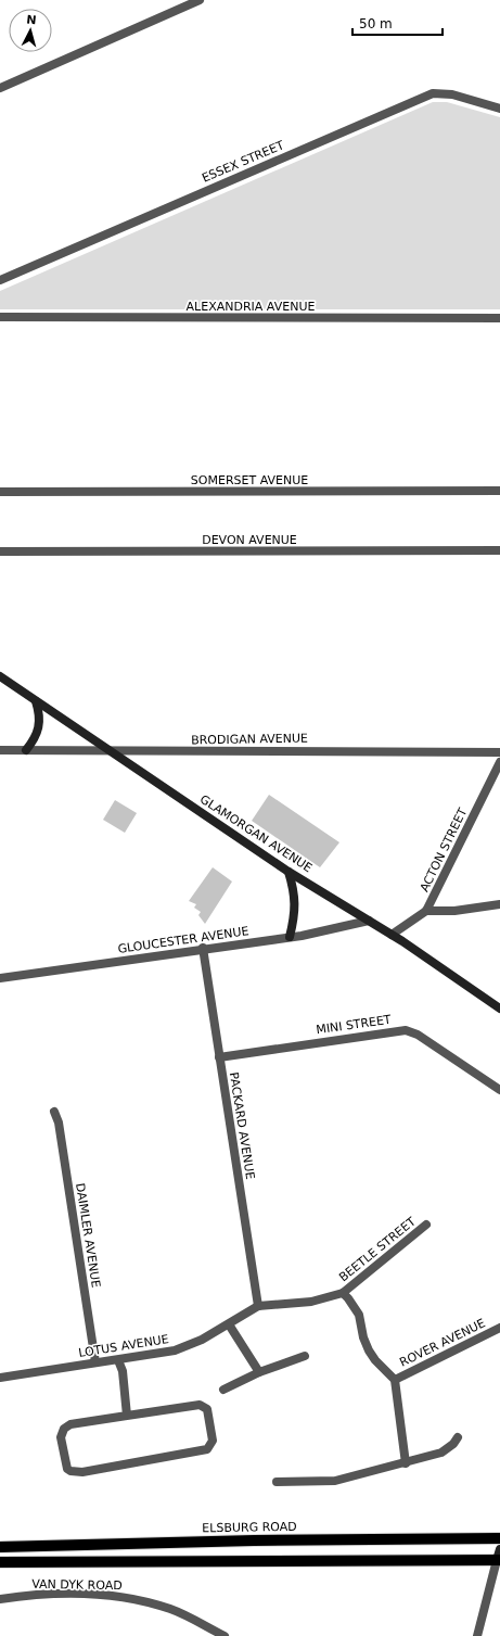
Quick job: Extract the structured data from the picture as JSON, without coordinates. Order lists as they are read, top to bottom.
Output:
{
  "streets": {
    "main road": ["ELSBURG ROAD"],
    "street": [
      "ESSEX STREET",
      "ALEXANDRIA AVENUE",
      "SOMERSET AVENUE",
      "DEVON AVENUE",
      "BRODIGAN AVENUE",
      "GLAMORGAN AVENUE",
      "ACTON STREET",
      "GLOUCESTER AVENUE",
      "MINI STREET",
      "PACKARD AVENUE",
      "DAIMLER AVENUE",
      "BEETLE STREET",
      "ROVER AVENUE",
      "LOTUS AVENUE",
      "VAN DYK ROAD"
    ]
  },
  "crossings": [
    ["BRODIGAN AVENUE", "GLAMORGAN AVENUE"],
    ["GLAMORGAN AVENUE", "ACTON STREET"],
    ["GLAMORGAN AVENUE", "GLOUCESTER AVENUE"],
    ["GLOUCESTER AVENUE", "PACKARD AVENUE"],
    ["MINI STREET", "PACKARD AVENUE"],
    ["PACKARD AVENUE", "LOTUS AVENUE"],
    ["DAIMLER AVENUE", "LOTUS AVENUE"],
    ["BEETLE STREET", "LOTUS AVENUE"]
  ],
  "scale_bar": "50 m",
  "north": "top"
}
